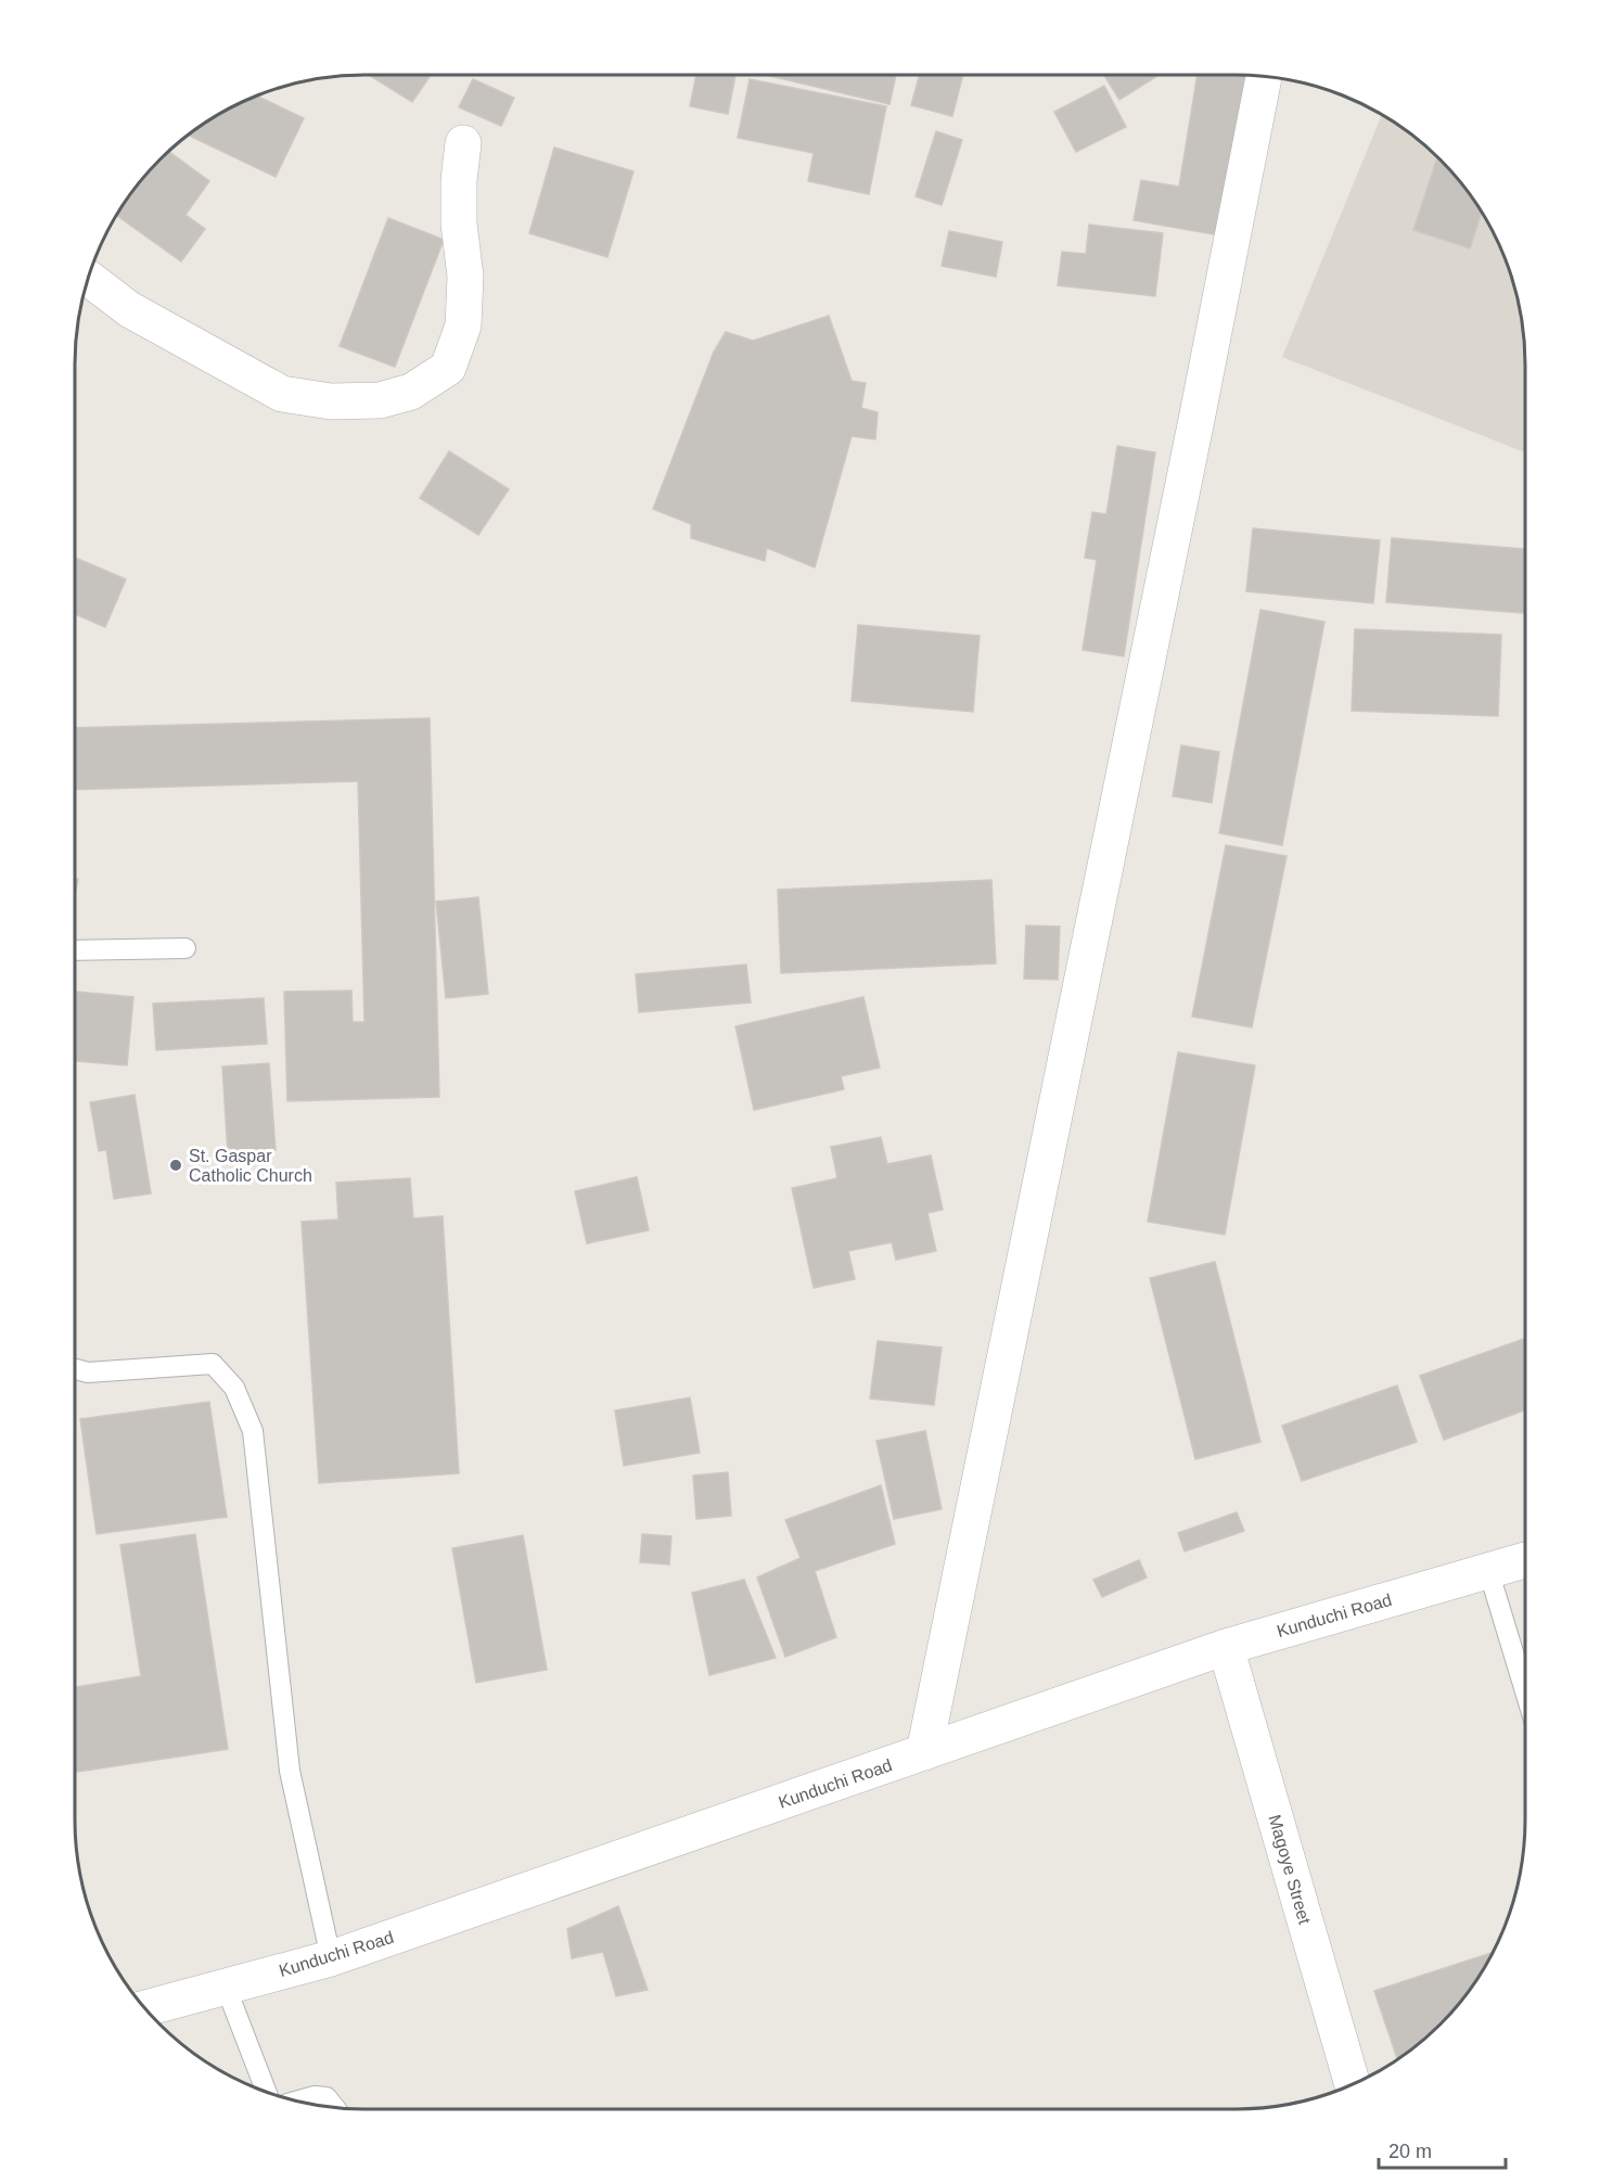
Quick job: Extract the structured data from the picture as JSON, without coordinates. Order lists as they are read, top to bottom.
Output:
{
  "streets": {
    "street": ["Kunduchi Road", "Magoye Street"]
  },
  "crossings": [
    ["Kunduchi Road", "Magoye Street"]
  ],
  "places": ["St. Gaspar Catholic Church"],
  "scale_bar": "20 m"
}
